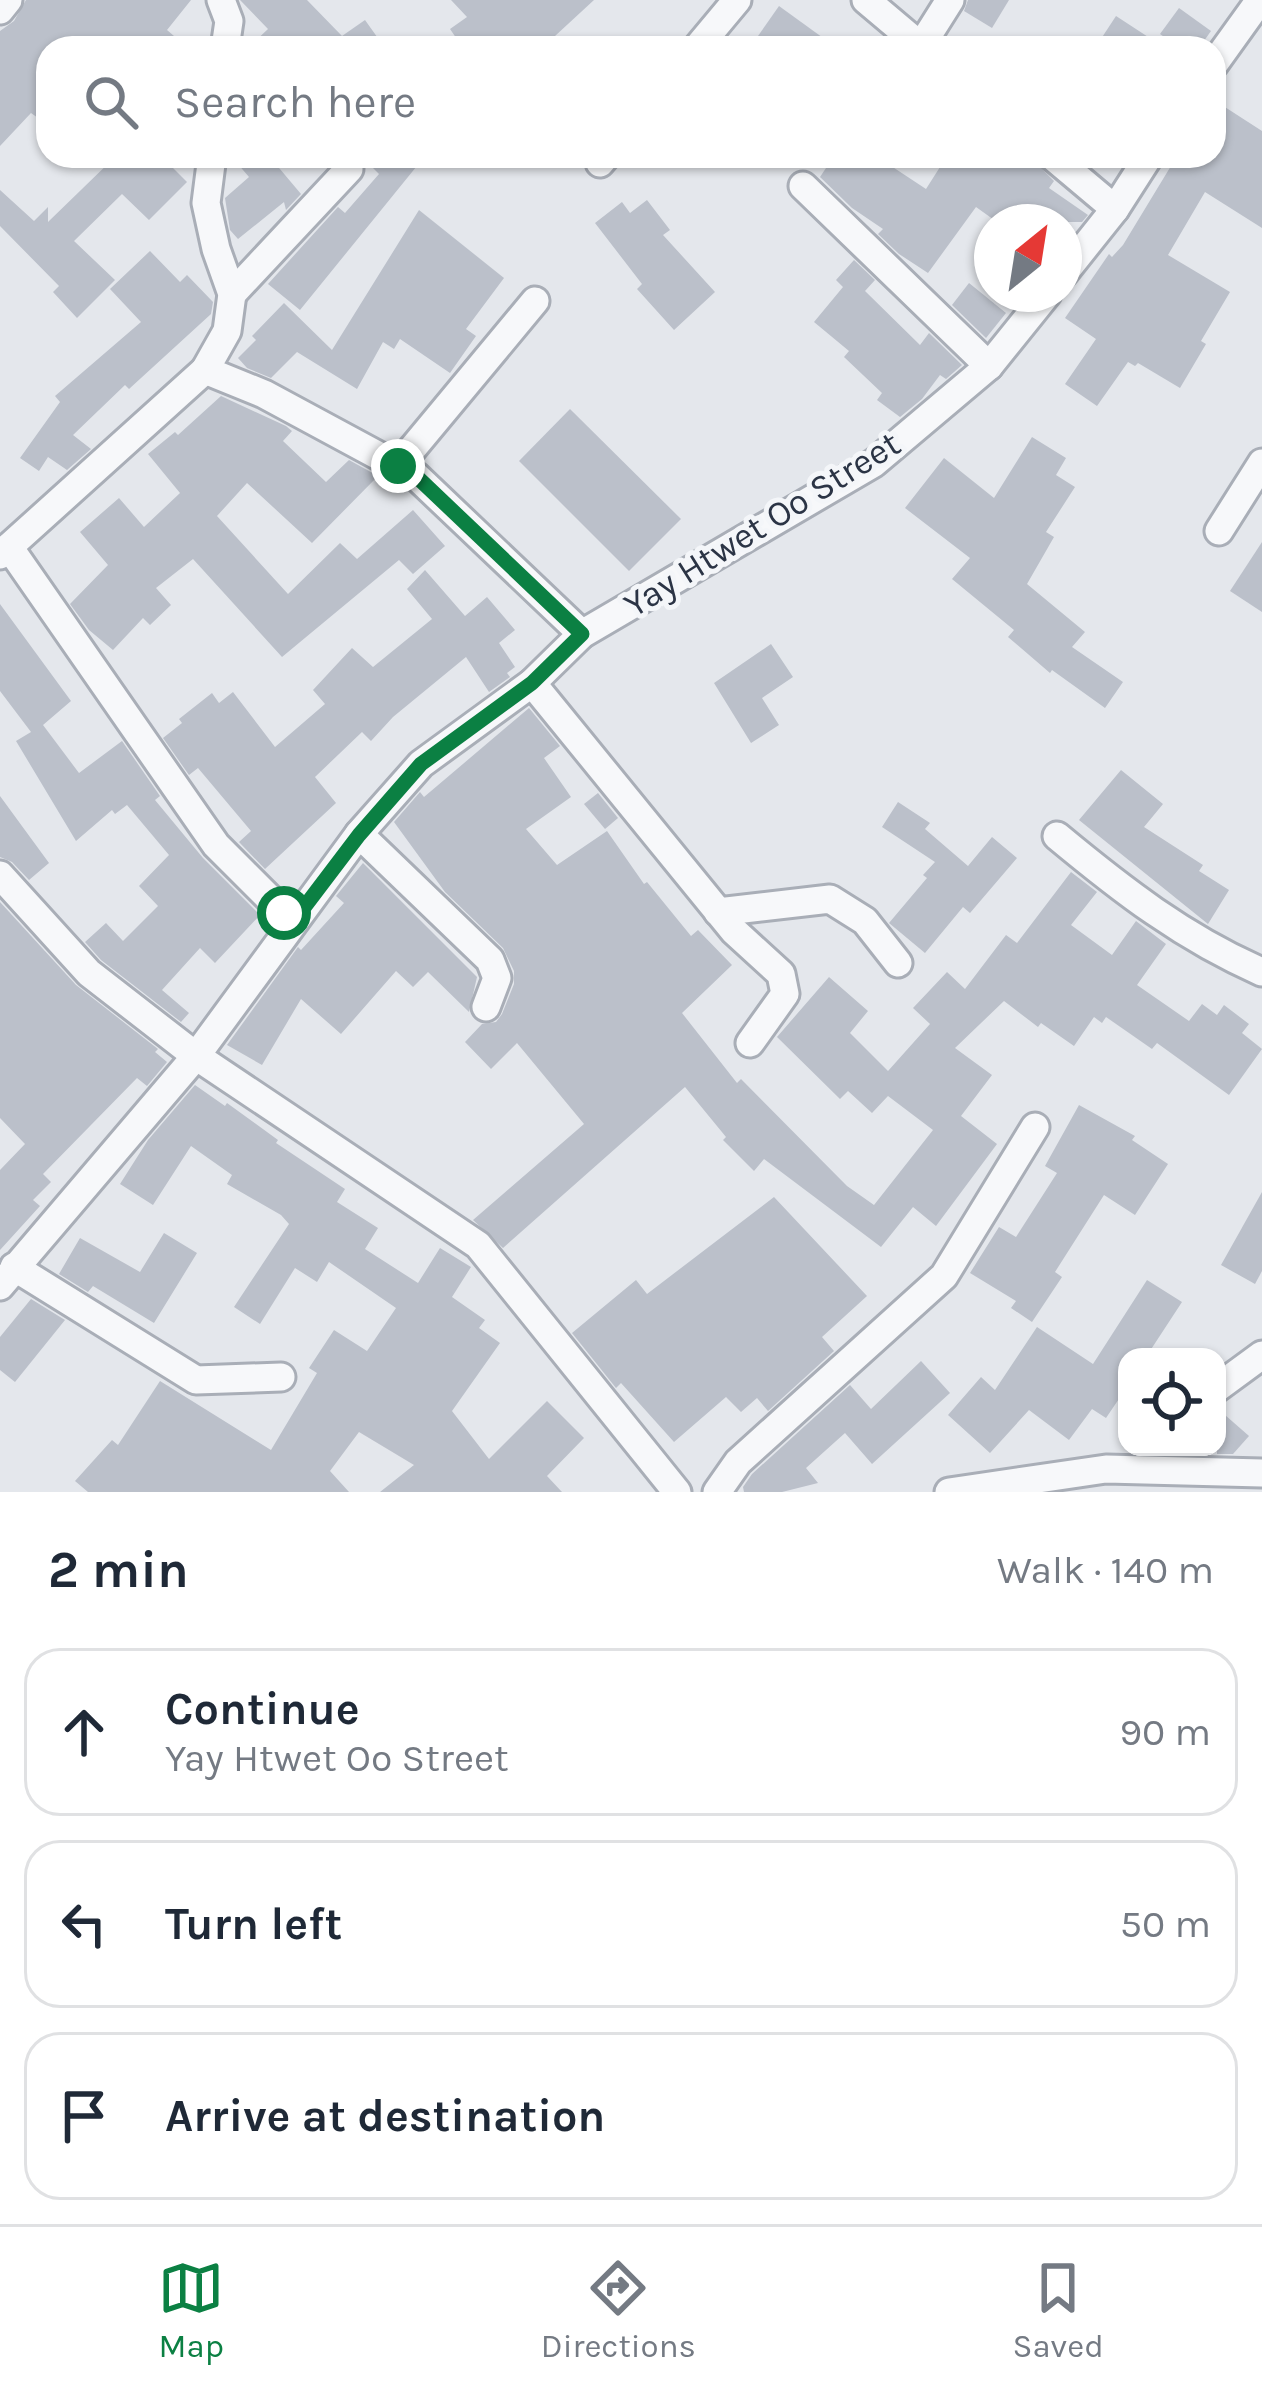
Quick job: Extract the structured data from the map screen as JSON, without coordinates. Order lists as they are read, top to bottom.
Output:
{
  "streets": {
    "street": ["Yay Htwet Oo Street"]
  },
  "north": "top right",
  "page": {
    "search": "Search here",
    "heading": ["2 min", "Walk · 140 m"],
    "list": [
      ["Continue", "Yay Htwet Oo Street", "90 m"],
      ["Turn left", "50 m"],
      "Arrive at destination"
    ],
    "nav": ["Map", "Directions", "Saved"]
  }
}
